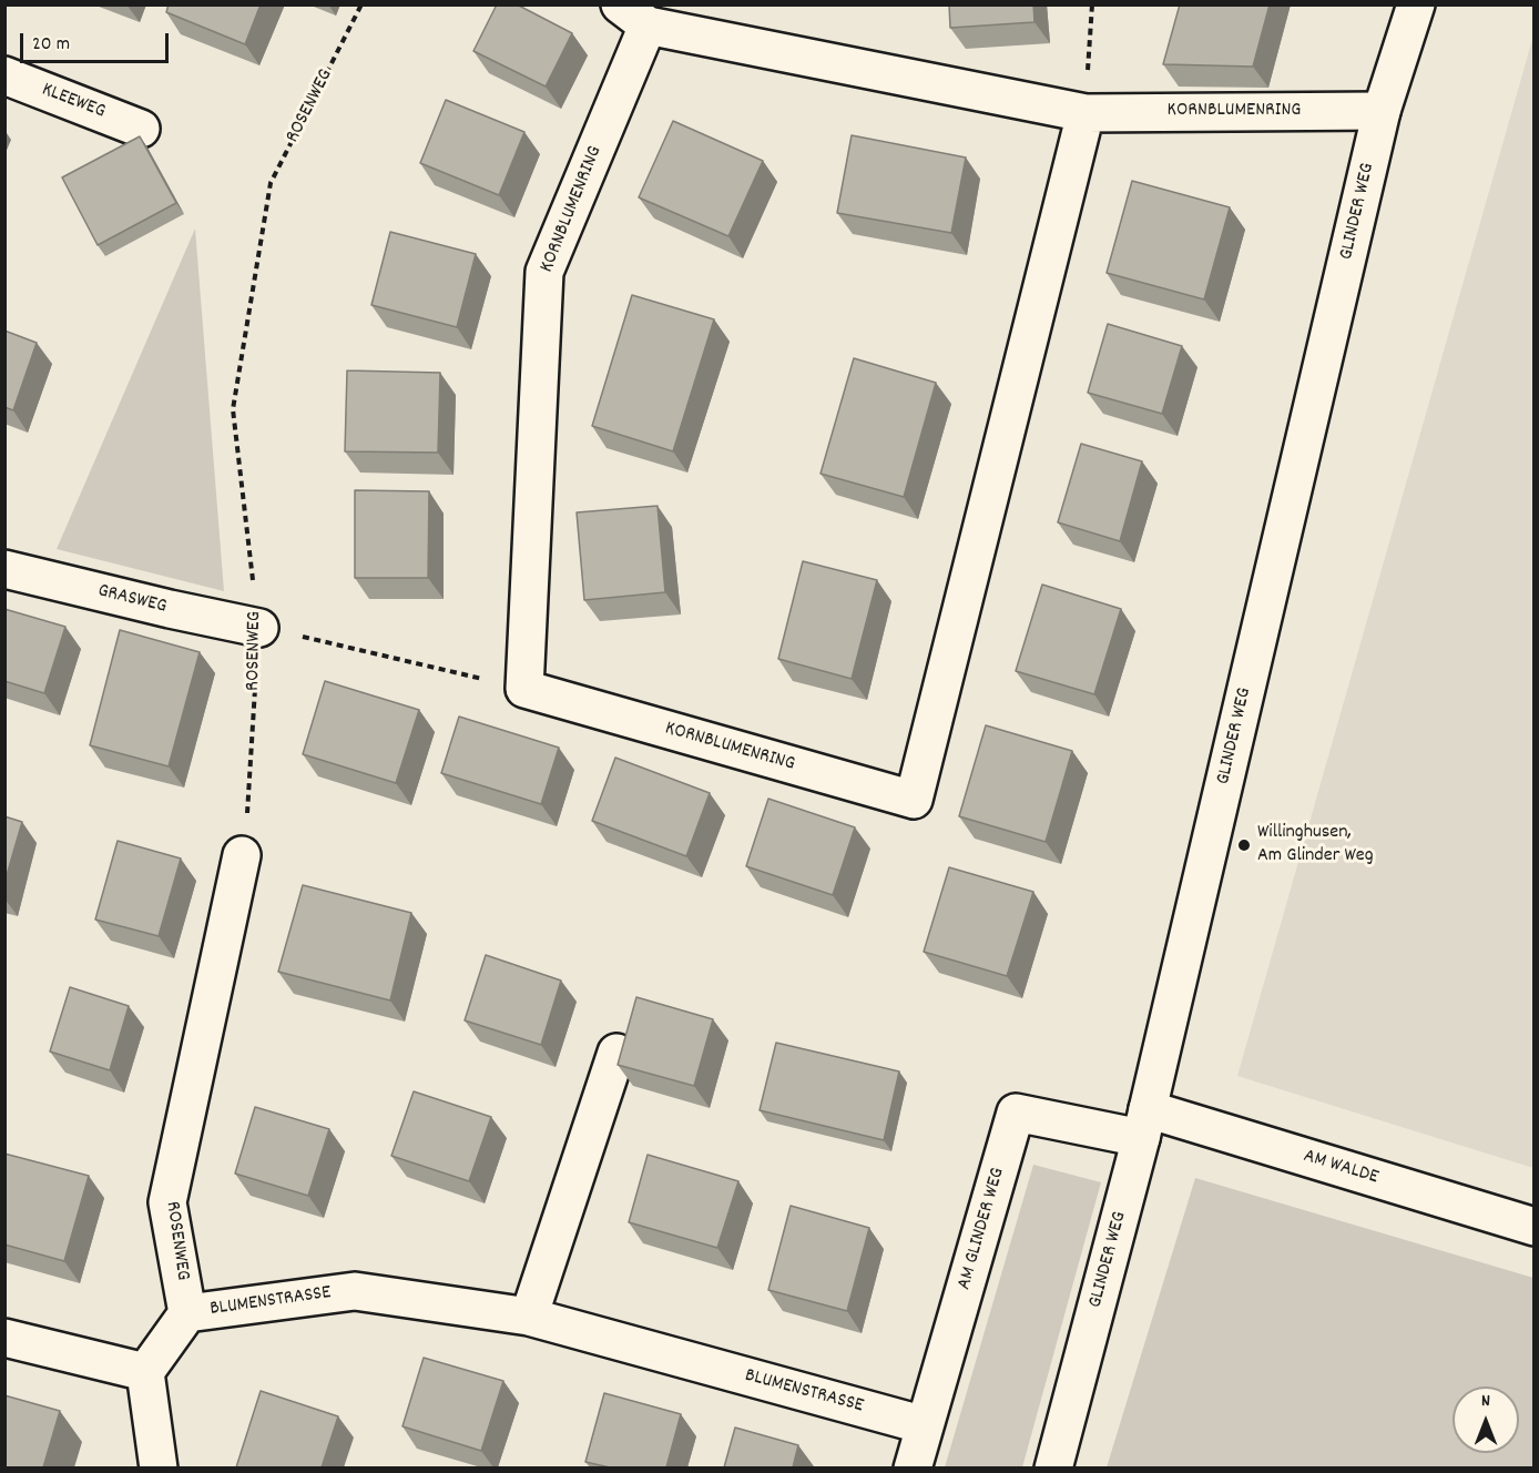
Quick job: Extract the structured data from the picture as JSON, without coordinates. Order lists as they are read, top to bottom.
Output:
{
  "streets": {
    "street": [
      "KLEEWEG",
      "ROSENWEG",
      "KORNBLUMENRING",
      "GLINDER WEG",
      "GRASWEG",
      "AM WALDE",
      "AM GLINDER WEG",
      "BLUMENSTRASSE"
    ]
  },
  "crossings": [
    ["ROSENWEG", "GRASWEG"],
    ["ROSENWEG", "BLUMENSTRASSE"],
    ["KORNBLUMENRING", "GLINDER WEG"],
    ["GLINDER WEG", "AM WALDE"],
    ["GLINDER WEG", "AM GLINDER WEG"],
    ["AM WALDE", "AM GLINDER WEG"],
    ["AM GLINDER WEG", "BLUMENSTRASSE"]
  ],
  "places": ["Willinghusen, Am Glinder Weg"],
  "scale_bar": "20 m",
  "north": "top"
}
